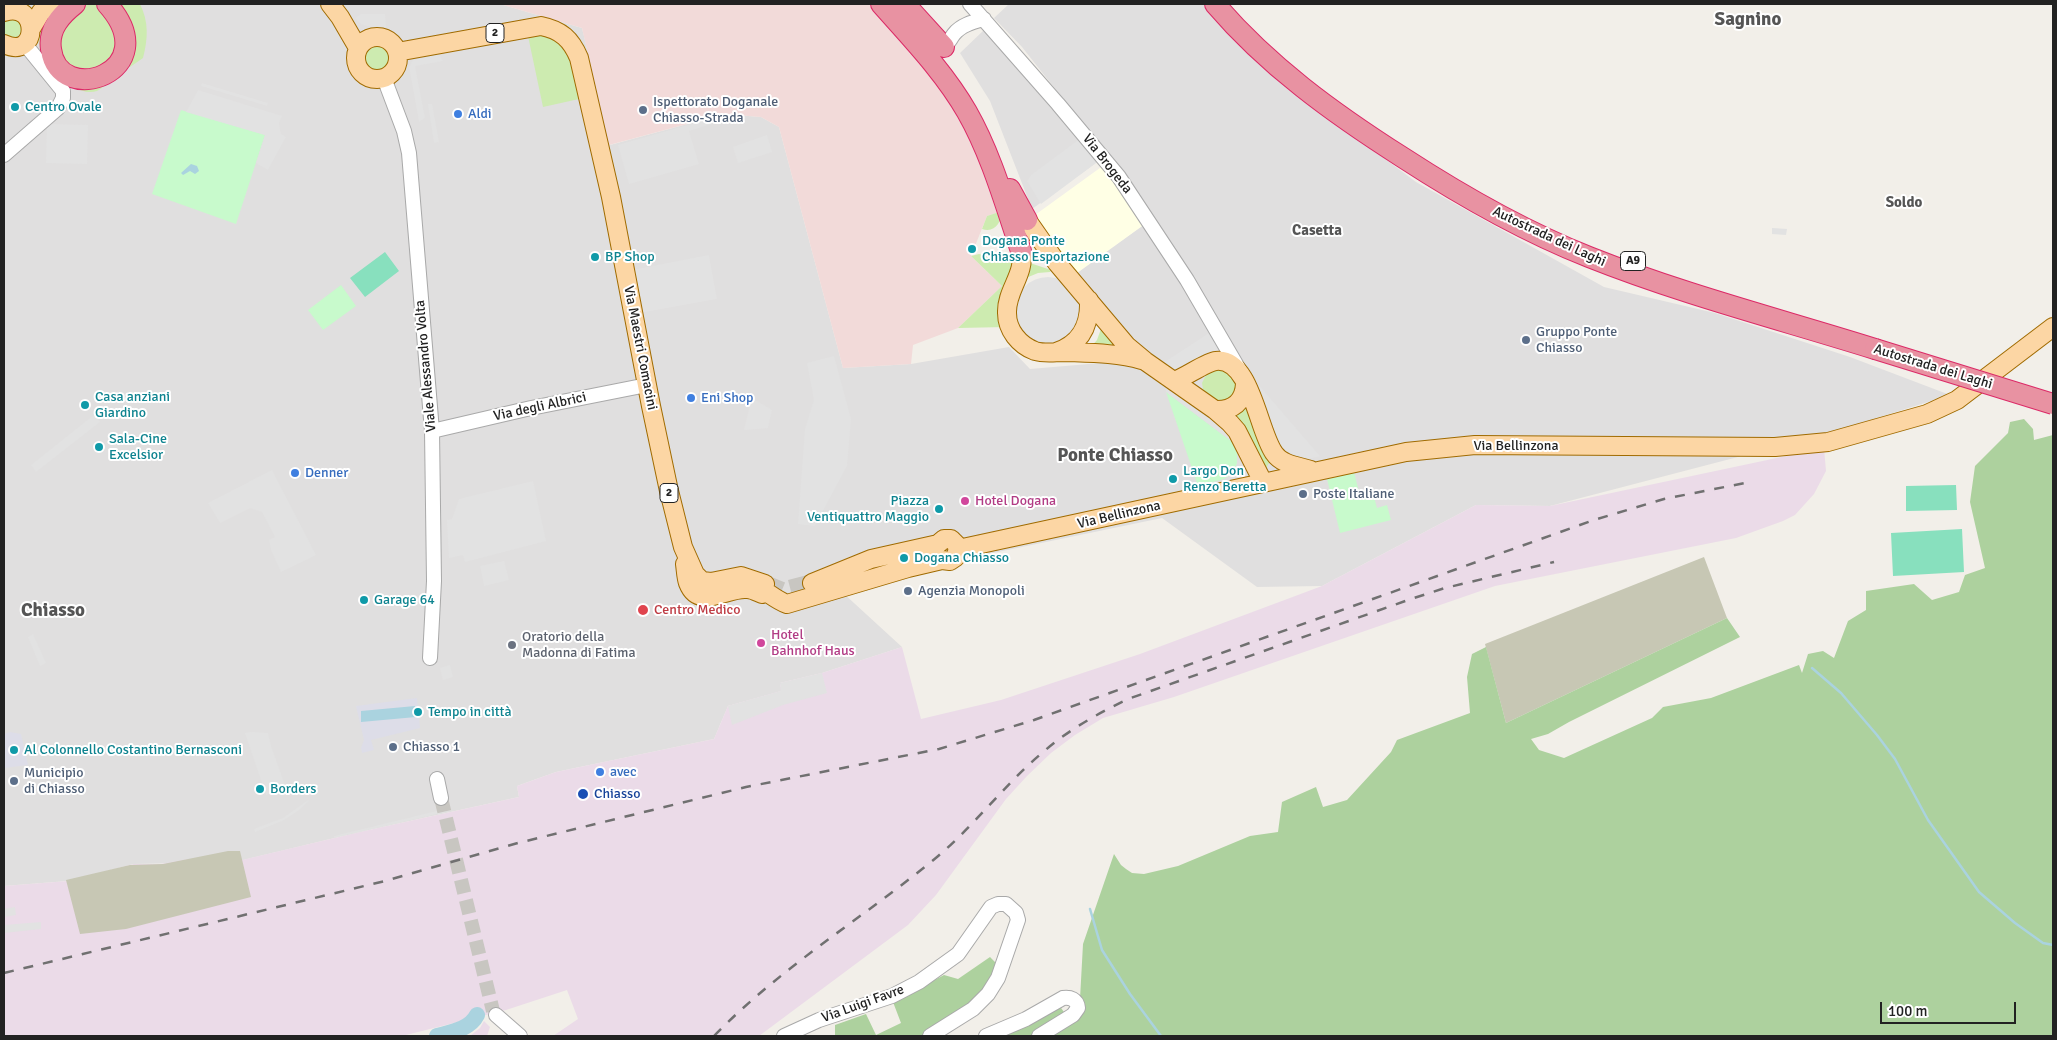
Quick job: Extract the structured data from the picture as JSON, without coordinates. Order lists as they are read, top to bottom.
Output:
{
  "streets": {
    "highway": ["Autostrada dei Laghi", "A9"],
    "main road": ["2", "Via Maestri Comacini", "Via Bellinzona"],
    "street": [
      "Via Brogeda",
      "Viale Alessandro Volta",
      "Via degli Albrici",
      "Via Luigi Favre"
    ]
  },
  "crossings": [
    ["Via Maestri Comacini", "Viale Alessandro Volta"],
    ["Via Maestri Comacini", "Via degli Albrici"],
    ["Via Maestri Comacini", "Via Bellinzona"],
    ["Viale Alessandro Volta", "Via degli Albrici"]
  ],
  "districts": [
    "Sagnino",
    "Soldo",
    "Casetta",
    "Ponte Chiasso",
    "Chiasso"
  ],
  "places": [
    "Centro Ovale",
    "Ispettorato Doganale Chiasso-Strada",
    "Aldi",
    "Dogana Ponte Chiasso Esportazione",
    "BP Shop",
    "Gruppo Ponte Chiasso",
    "Eni Shop",
    "Casa anziani Giardino",
    "Sala-Cine Excelsior",
    "Denner",
    "Largo Don Renzo Beretta",
    "Poste Italiane",
    "Hotel Dogana",
    "Piazza Ventiquattro Maggio",
    "Dogana Chiasso",
    "Agenzia Monopoli",
    "Garage 64",
    "Centro Medico",
    "Hotel Bahnhof Haus",
    "Oratorio della Madonna di Fatima",
    "Tempo in città",
    "Chiasso 1",
    "Al Colonnello Costantino Bernasconi",
    "avec",
    "Municipio di Chiasso",
    "Borders",
    "Chiasso"
  ],
  "scale_bar": "100 m"
}
